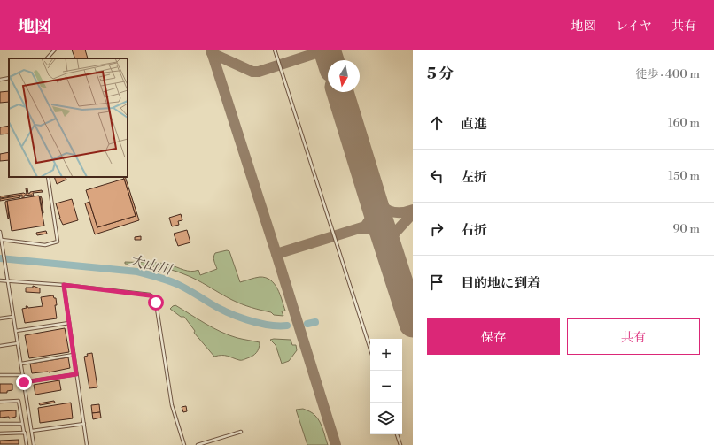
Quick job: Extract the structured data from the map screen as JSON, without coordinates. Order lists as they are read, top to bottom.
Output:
{
  "water": ["大山川"],
  "north": "bottom",
  "page": {
    "header": "地図",
    "nav": ["地図", "レイヤ", "共有"],
    "heading": ["5 分", "徒歩 · 400 m"],
    "list": [
      ["直進", "160 m"],
      ["左折", "150 m"],
      ["右折", "90 m"],
      "目的地に到着"
    ],
    "buttons": ["保存", "共有"],
    "map_buttons": ["+", "−"]
  }
}
